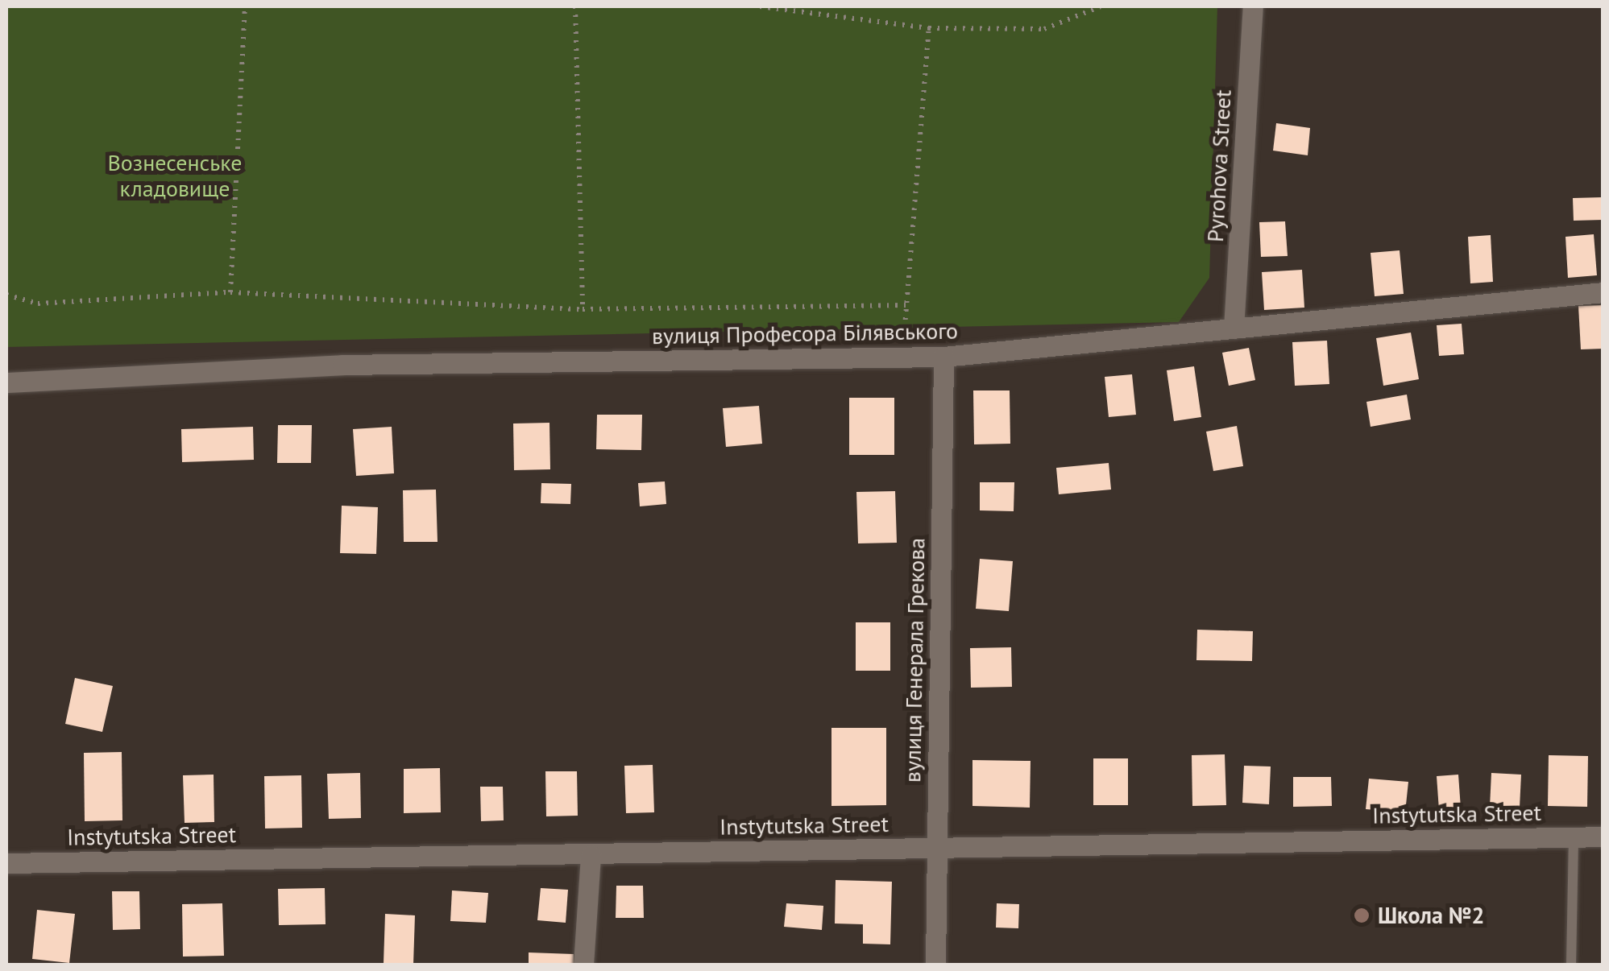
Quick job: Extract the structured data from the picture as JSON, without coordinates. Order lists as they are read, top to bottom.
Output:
{
  "streets": {
    "street": [
      "Pyrohova Street",
      "вулиця Професора Білявського",
      "вулиця Генерала Грекова",
      "Instytutska Street"
    ]
  },
  "crossings": [
    ["Pyrohova Street", "вулиця Професора Білявського"],
    ["вулиця Професора Білявського", "вулиця Генерала Грекова"],
    ["вулиця Генерала Грекова", "Instytutska Street"]
  ],
  "parks": ["Вознесенське кладовище"],
  "places": ["Школа №2"]
}
